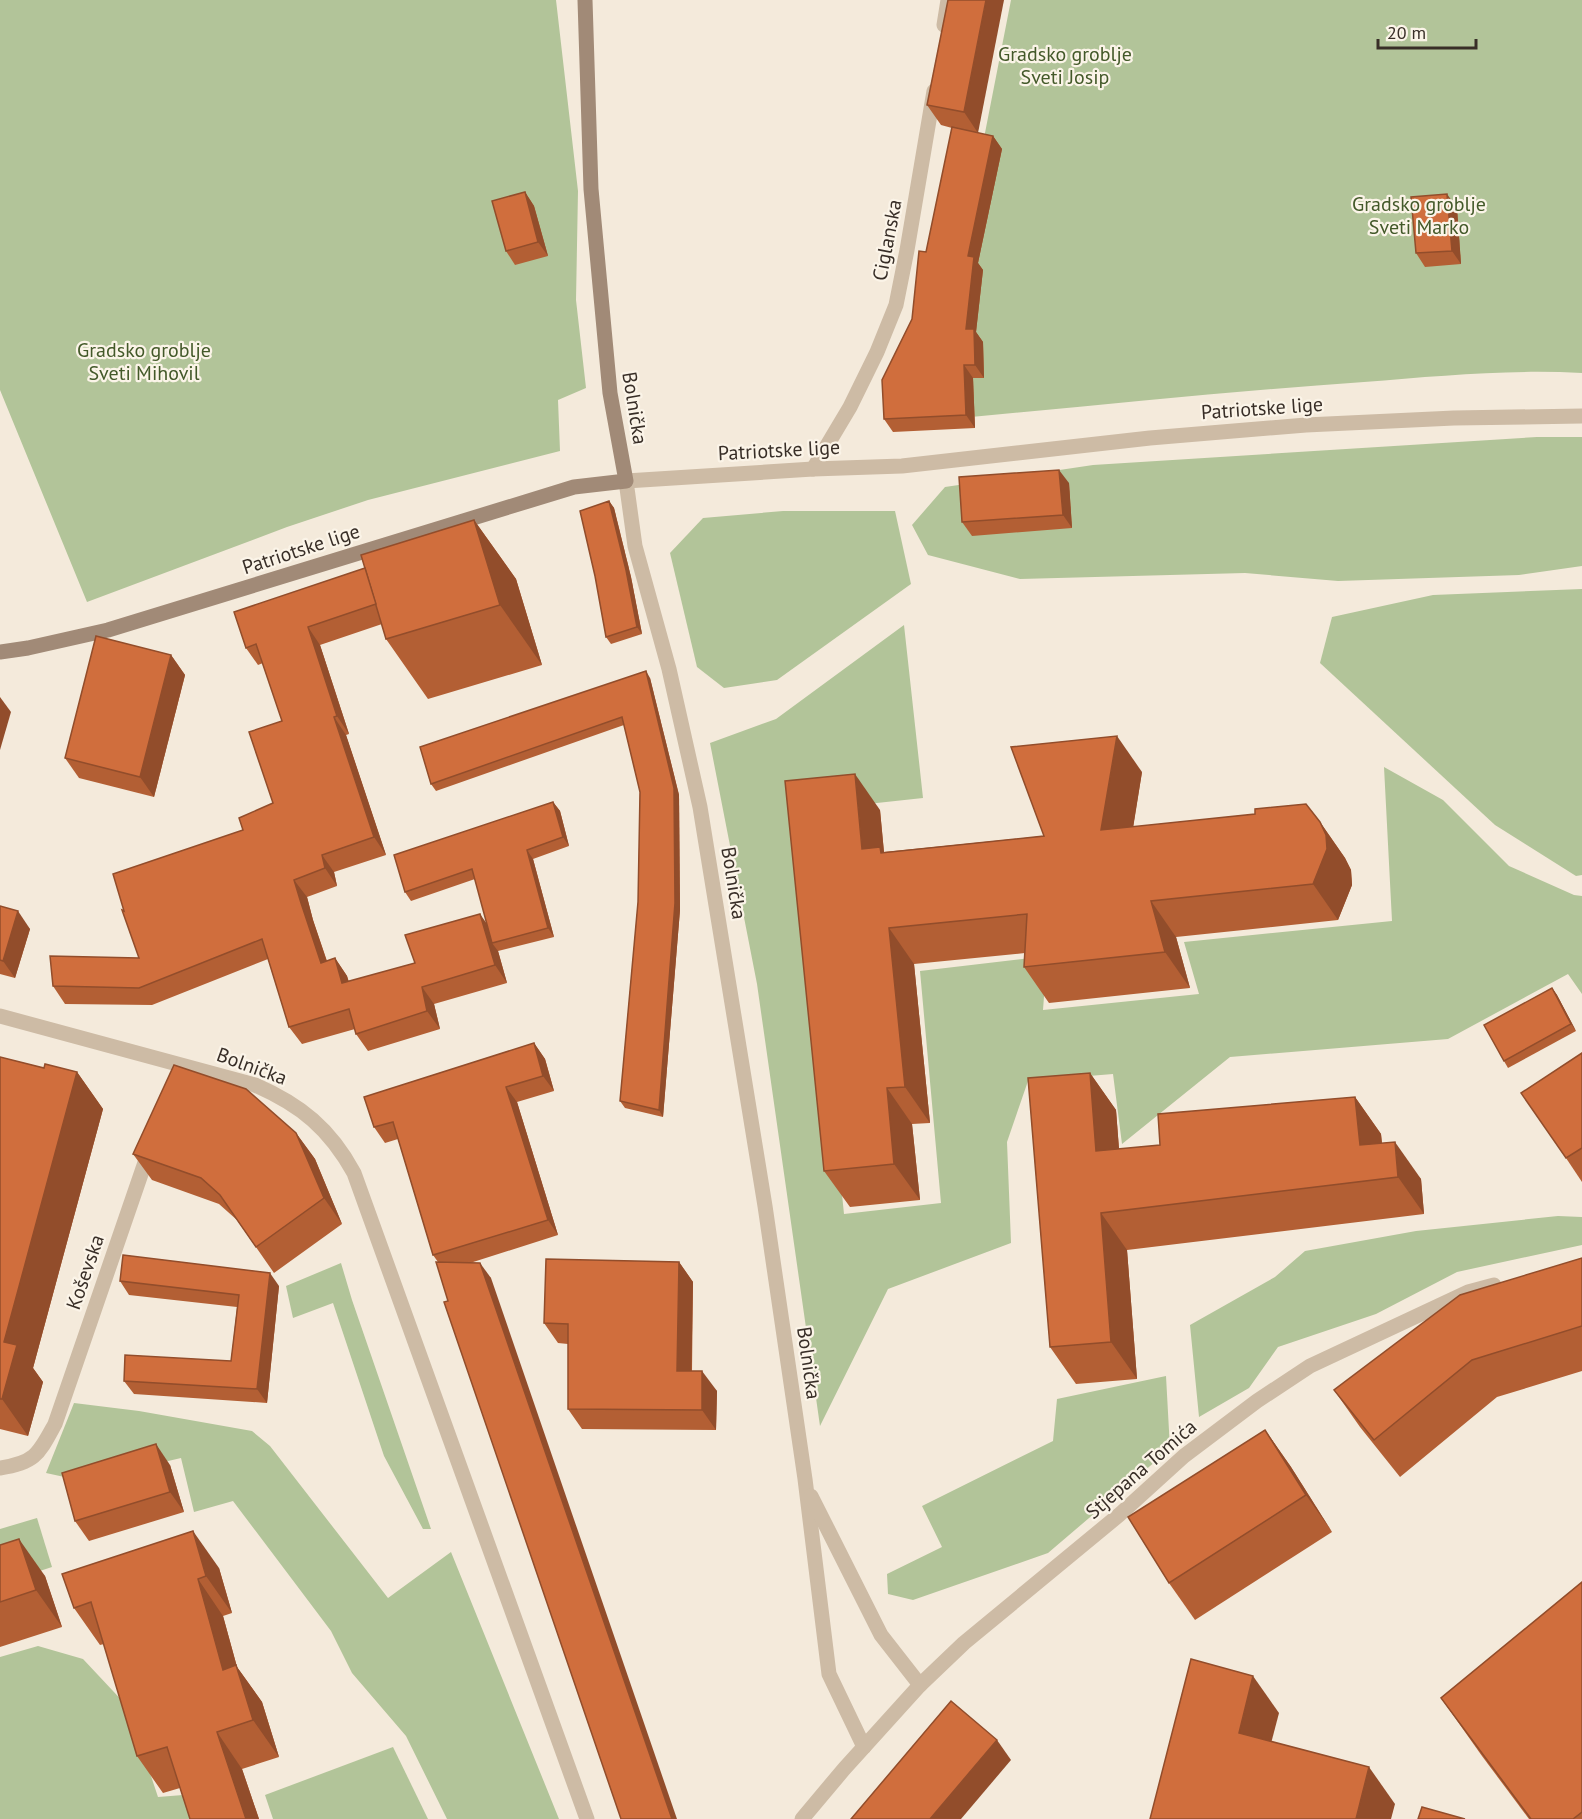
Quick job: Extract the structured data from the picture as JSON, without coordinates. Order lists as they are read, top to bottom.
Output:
{
  "streets": {
    "main road": ["Bolnička", "Patriotske lige"],
    "street": ["Ciglanska", "Koševska", "Stjepana Tomića"]
  },
  "crossings": [
    ["Ciglanska", "Patriotske lige"],
    ["Bolnička", "Patriotske lige"],
    ["Bolnička", "Stjepana Tomića"]
  ],
  "parks": ["Gradsko groblje Sveti Josip", "Gradsko groblje Sveti Marko", "Gradsko groblje Sveti Mihovil"],
  "scale_bar": "20 m"
}
